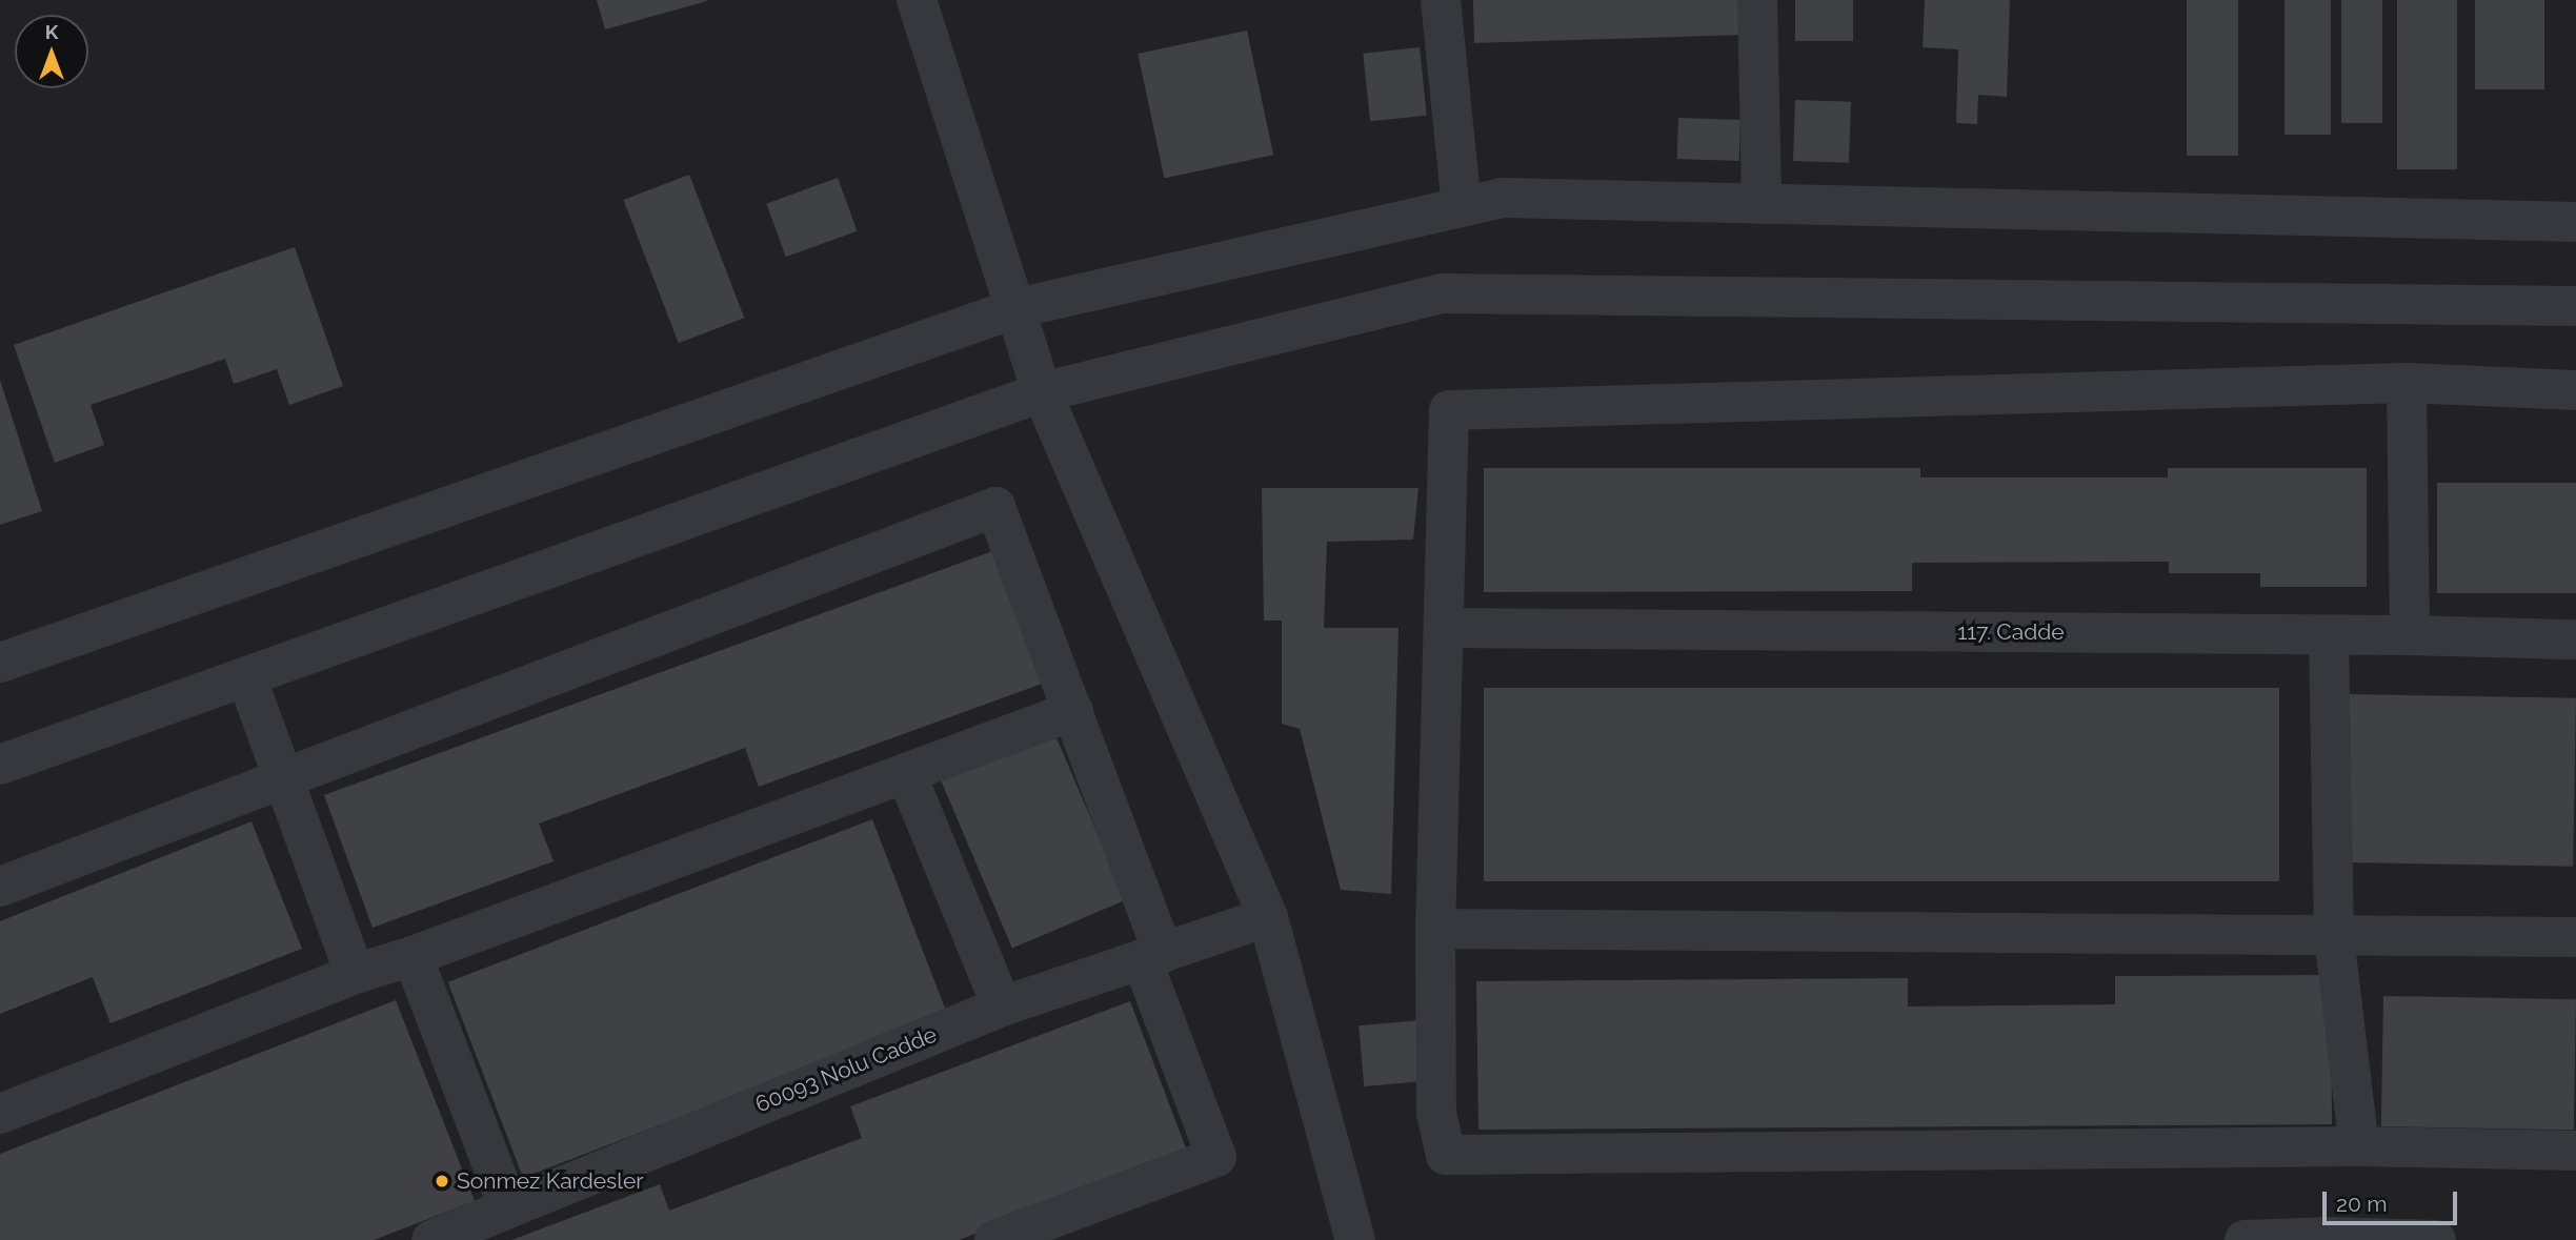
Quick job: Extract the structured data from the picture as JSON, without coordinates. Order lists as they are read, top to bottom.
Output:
{
  "streets": {
    "street": ["117. Cadde", "60093 Nolu Cadde"]
  },
  "places": ["Sonmez Kardesler"],
  "scale_bar": "20 m",
  "north": "top"
}
